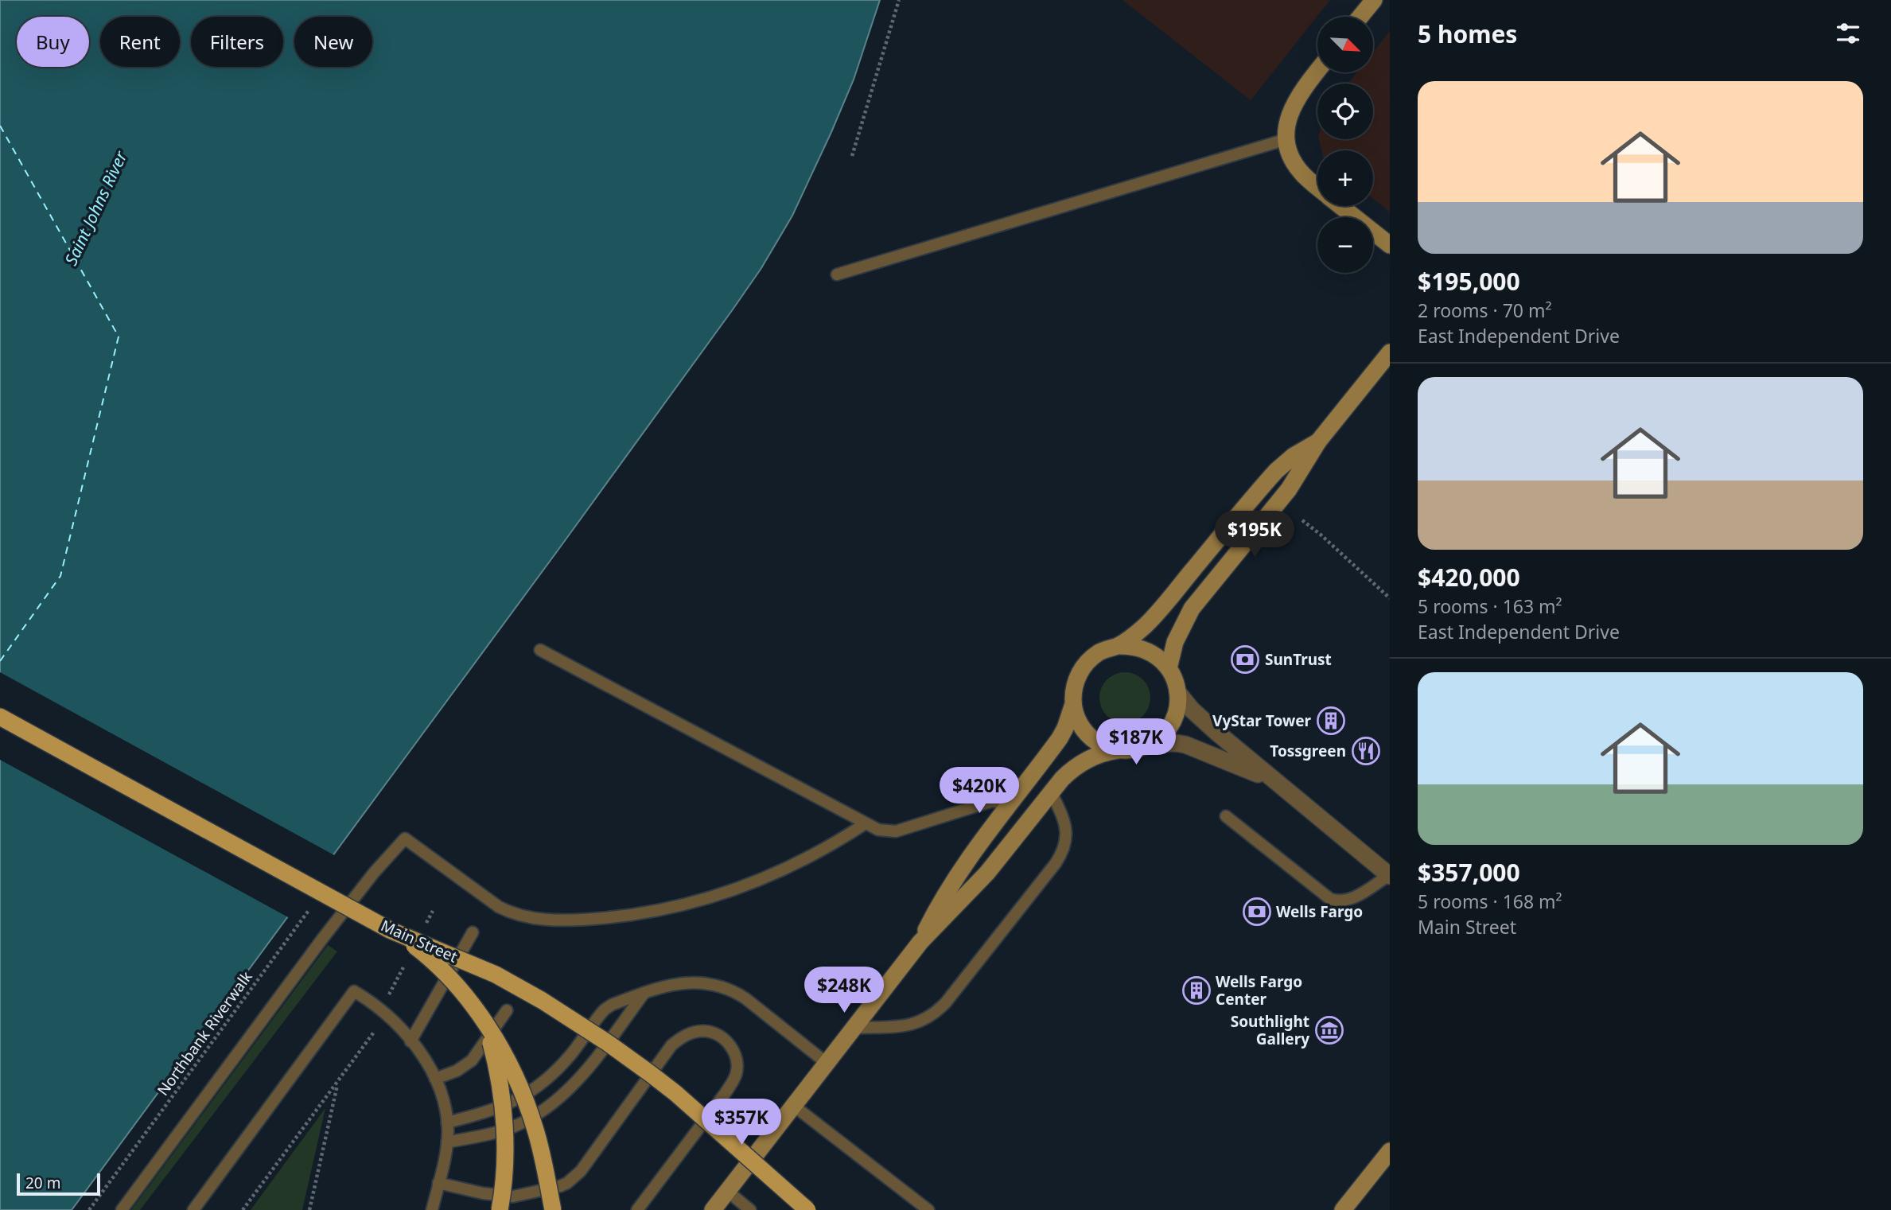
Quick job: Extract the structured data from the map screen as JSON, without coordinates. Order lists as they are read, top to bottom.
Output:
{
  "streets": {
    "main road": ["Main Street"],
    "path": ["Northbank Riverwalk"]
  },
  "water": ["Saint Johns River"],
  "places": {
    "bank": ["SunTrust", "Wells Fargo"],
    "building": ["VyStar Tower", "Wells Fargo Center"],
    "restaurant": ["Tossgreen"],
    "museum": ["Southlight Gallery"]
  },
  "scale_bar": "20 m",
  "north": "bottom right",
  "page": {
    "heading": "5 homes",
    "map_buttons": ["+", "−"],
    "chip": [
      "Buy",
      "Rent",
      "Filters",
      "New"
    ],
    "list": [
      {
        "name": "$195,000",
        "note": "2 rooms · 70 m² · East Independent Drive"
      },
      {
        "name": "$420,000",
        "note": "5 rooms · 163 m² · East Independent Drive"
      },
      {
        "name": "$357,000",
        "note": "5 rooms · 168 m² · Main Street"
      }
    ],
    "price": [
      "$195K",
      "$187K",
      "$420K",
      "$248K",
      "$357K"
    ],
    "scale": "20 m"
  }
}
